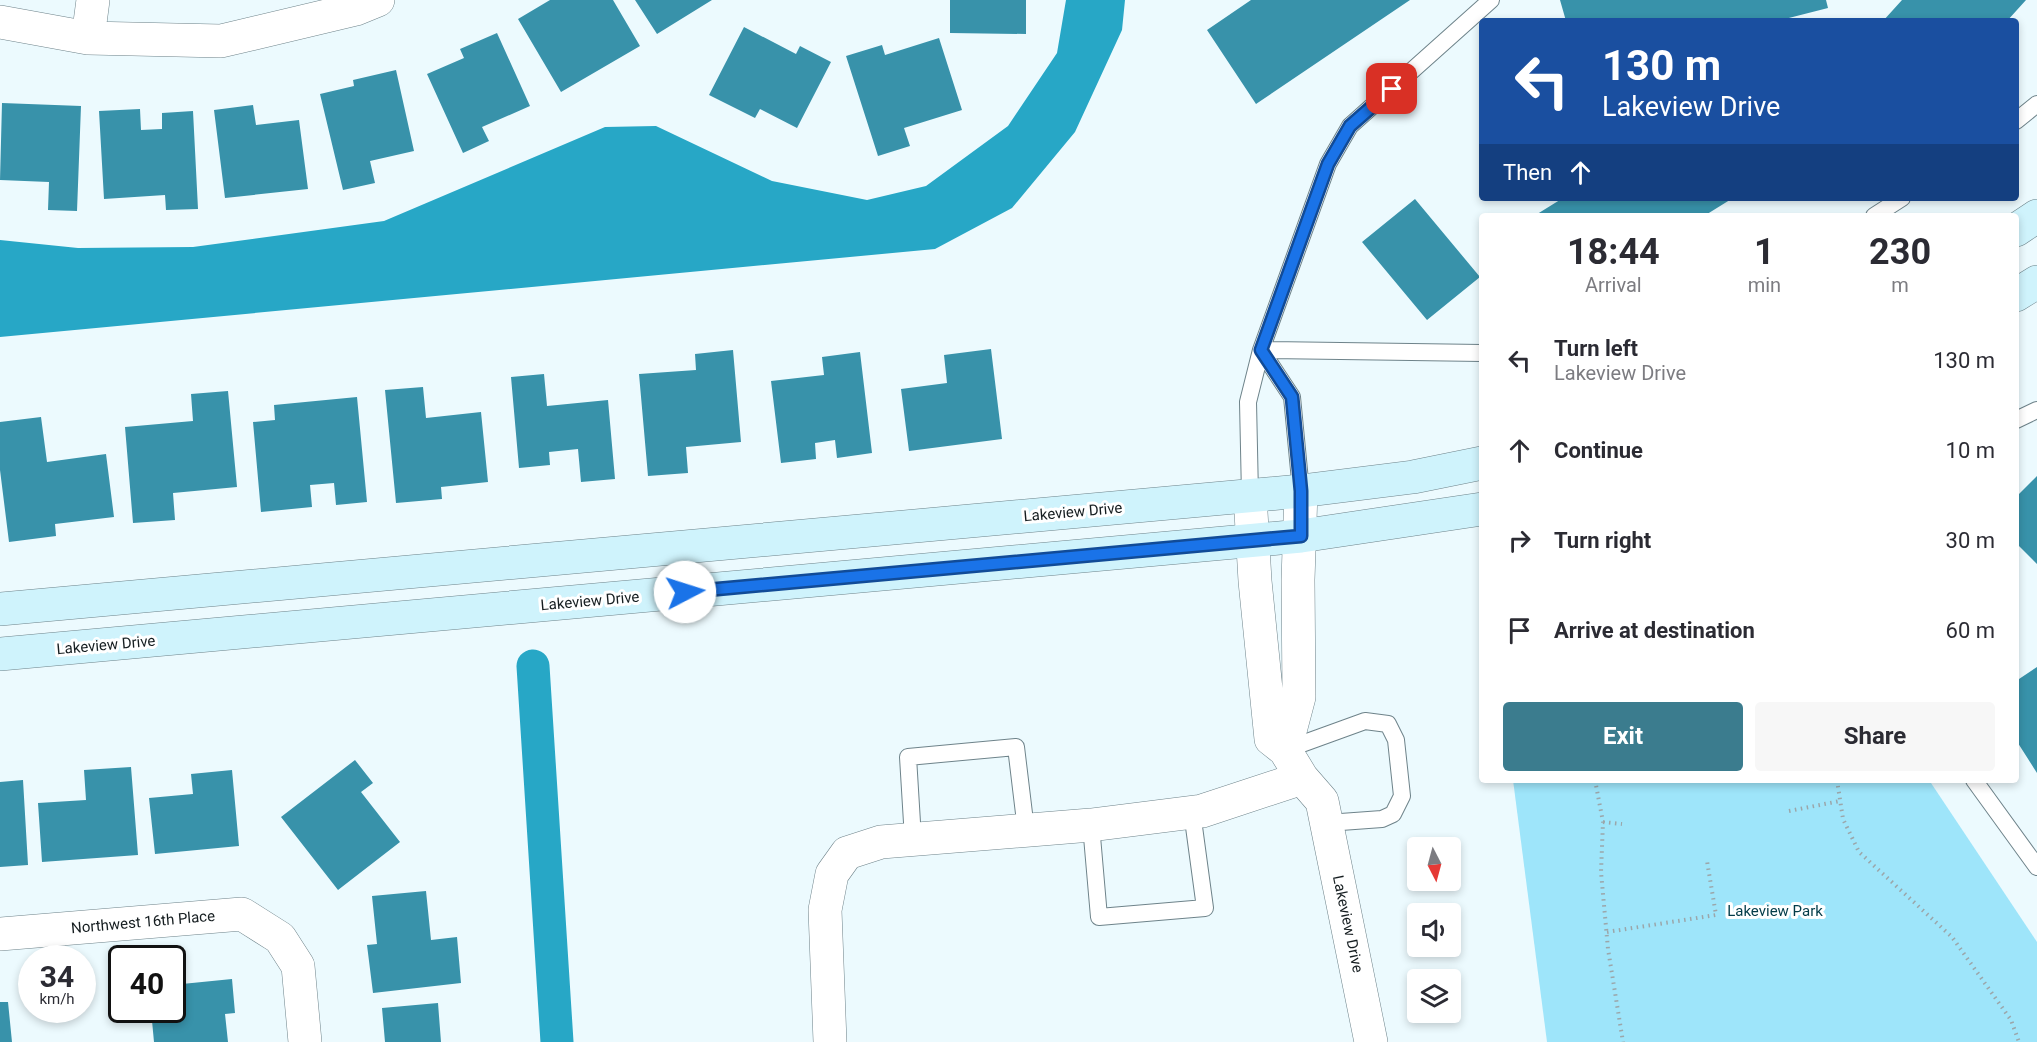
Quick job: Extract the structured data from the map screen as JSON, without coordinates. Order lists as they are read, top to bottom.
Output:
{
  "streets": {
    "street": ["Lakeview Drive", "Northwest 16th Place"]
  },
  "parks": ["Lakeview Park"],
  "north": "bottom",
  "page": {
    "turn": ["130 m", "Lakeview Drive"],
    "then": "Then",
    "eta": [
      "18:44",
      "Arrival",
      "1",
      "min",
      "230",
      "m"
    ],
    "list": [
      {
        "name": "Turn left",
        "note": "Lakeview Drive",
        "value": "130 m"
      },
      {
        "name": "Continue",
        "value": "10 m"
      },
      {
        "name": "Turn right",
        "value": "30 m"
      },
      {
        "name": "Arrive at destination",
        "value": "60 m"
      }
    ],
    "buttons": ["Exit", "Share"],
    "speed": "34 km/h",
    "limit": "40"
  }
}
